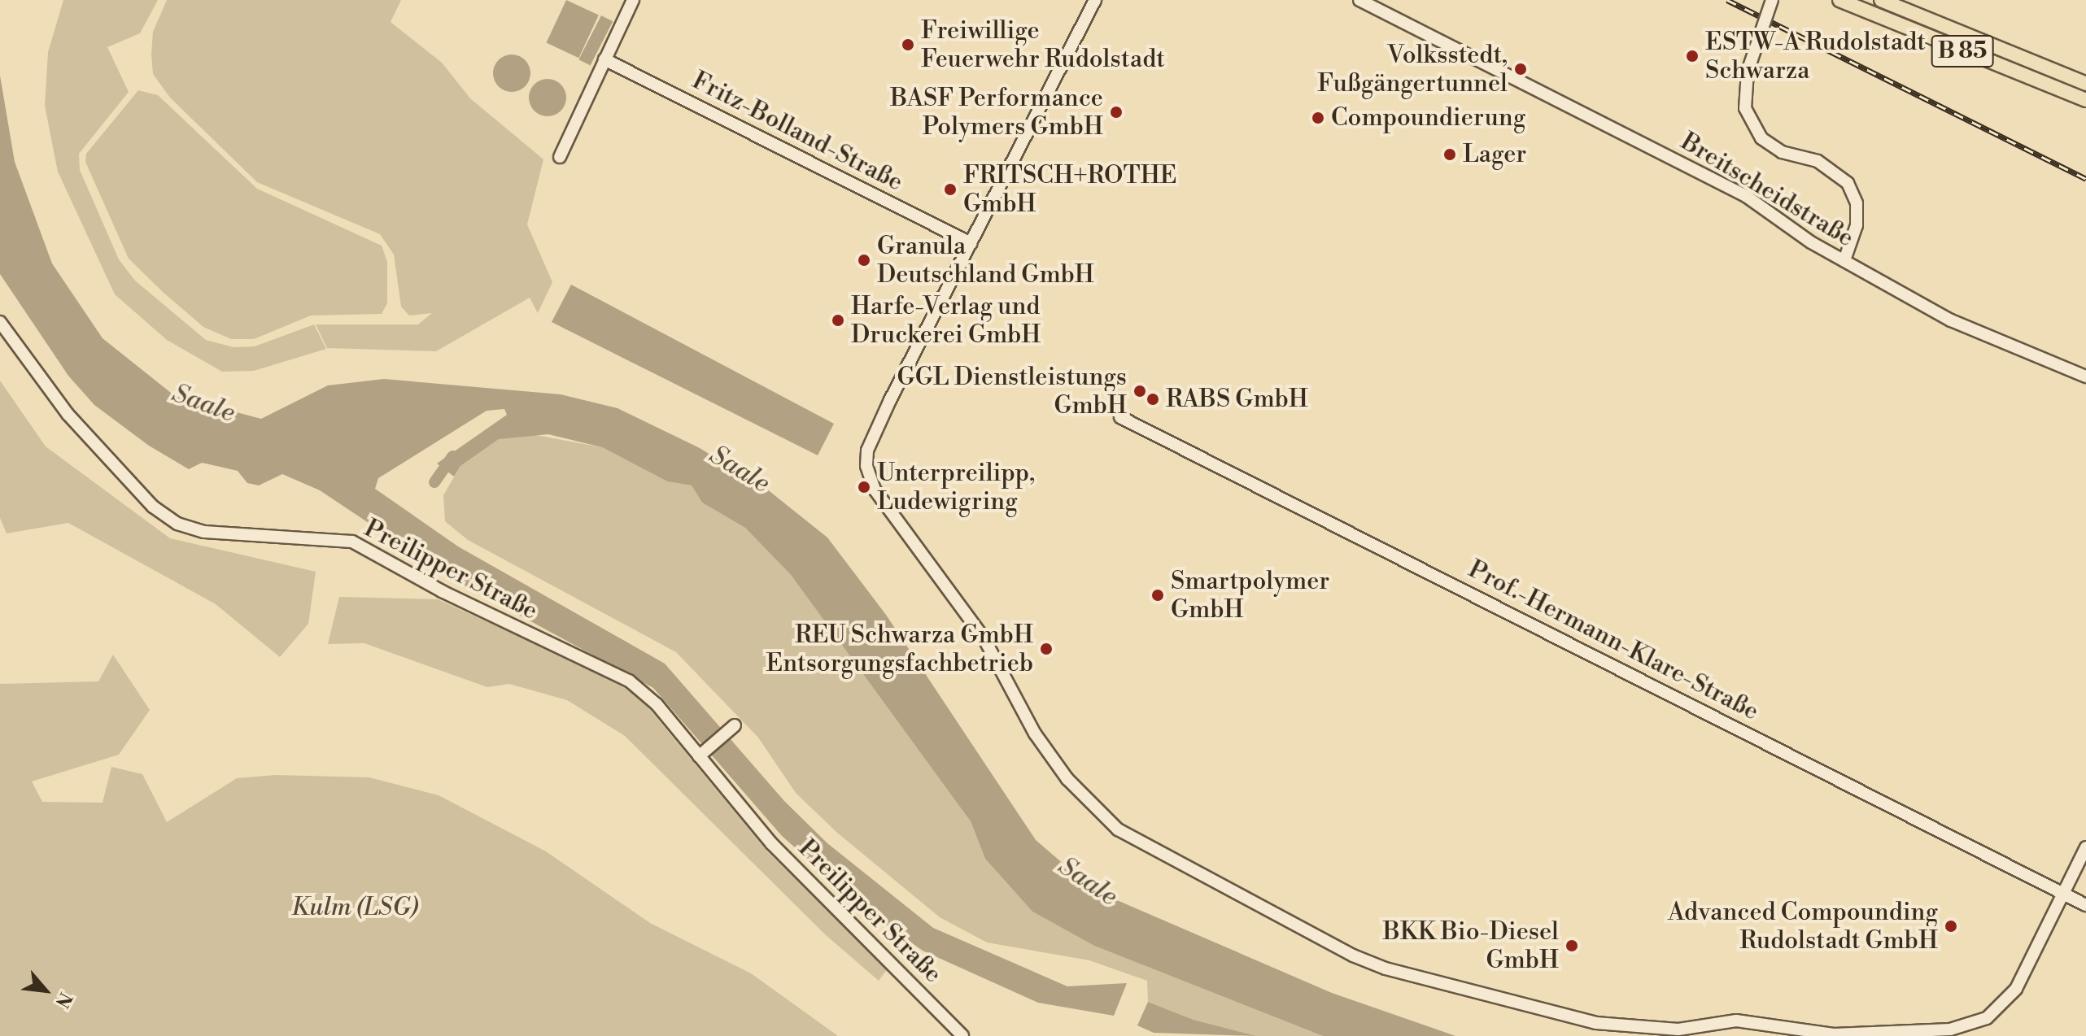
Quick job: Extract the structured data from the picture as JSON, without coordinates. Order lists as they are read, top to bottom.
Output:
{
  "streets": {
    "main road": ["B 85"],
    "street": [
      "Fritz-Bolland-Straße",
      "Breitscheidstraße",
      "Preilipper Straße",
      "Prof.-Hermann-Klare-Straße"
    ]
  },
  "water": ["Saale"],
  "parks": ["Kulm (LSG)"],
  "places": [
    "Freiwillige Feuerwehr Rudolstadt",
    "ESTW-A Rudolstadt Schwarza",
    "Volksstedt, Fußgängertunnel",
    "BASF Performance Polymers GmbH",
    "Compoundierung",
    "Lager",
    "FRITSCH+ROTHE GmbH",
    "Granula Deutschland GmbH",
    "Harfe-Verlag und Druckerei GmbH",
    "GGL Dienstleistungs GmbH",
    "RABS GmbH",
    "Unterpreilipp, Ludewigring",
    "Smartpolymer GmbH",
    "REU Schwarza GmbH Entsorgungsfachbetrieb",
    "Advanced Compounding Rudolstadt GmbH",
    "BKK Bio-Diesel GmbH"
  ],
  "north": "bottom right"
}
